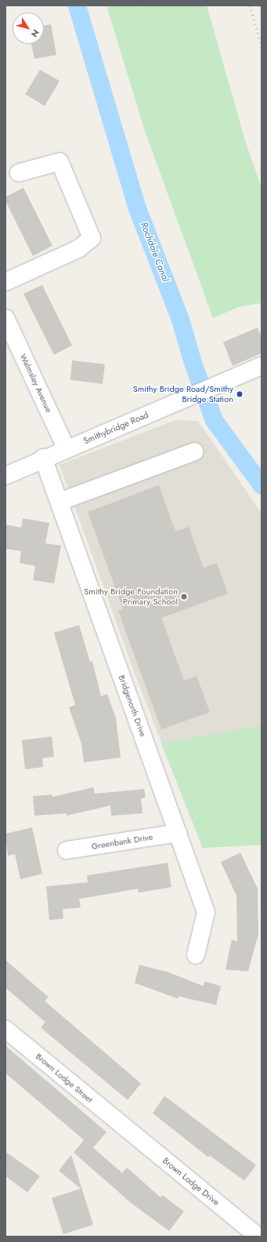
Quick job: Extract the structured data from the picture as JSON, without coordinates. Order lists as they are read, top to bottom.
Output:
{
  "streets": {
    "street": [
      "Walmsley Avenue",
      "Smithybridge Road",
      "Bridgenorth Drive",
      "Greenbank Drive",
      "Brown Lodge Street",
      "Brown Lodge Drive"
    ]
  },
  "crossings": [
    ["Walmsley Avenue", "Smithybridge Road"],
    ["Smithybridge Road", "Bridgenorth Drive"],
    ["Bridgenorth Drive", "Greenbank Drive"],
    ["Brown Lodge Street", "Brown Lodge Drive"]
  ],
  "water": ["Rochdale Canal"],
  "places": ["Smithy Bridge Road/Smithy Bridge Station", "Smithy Bridge Foundation Primary School"],
  "north": "bottom right"
}
